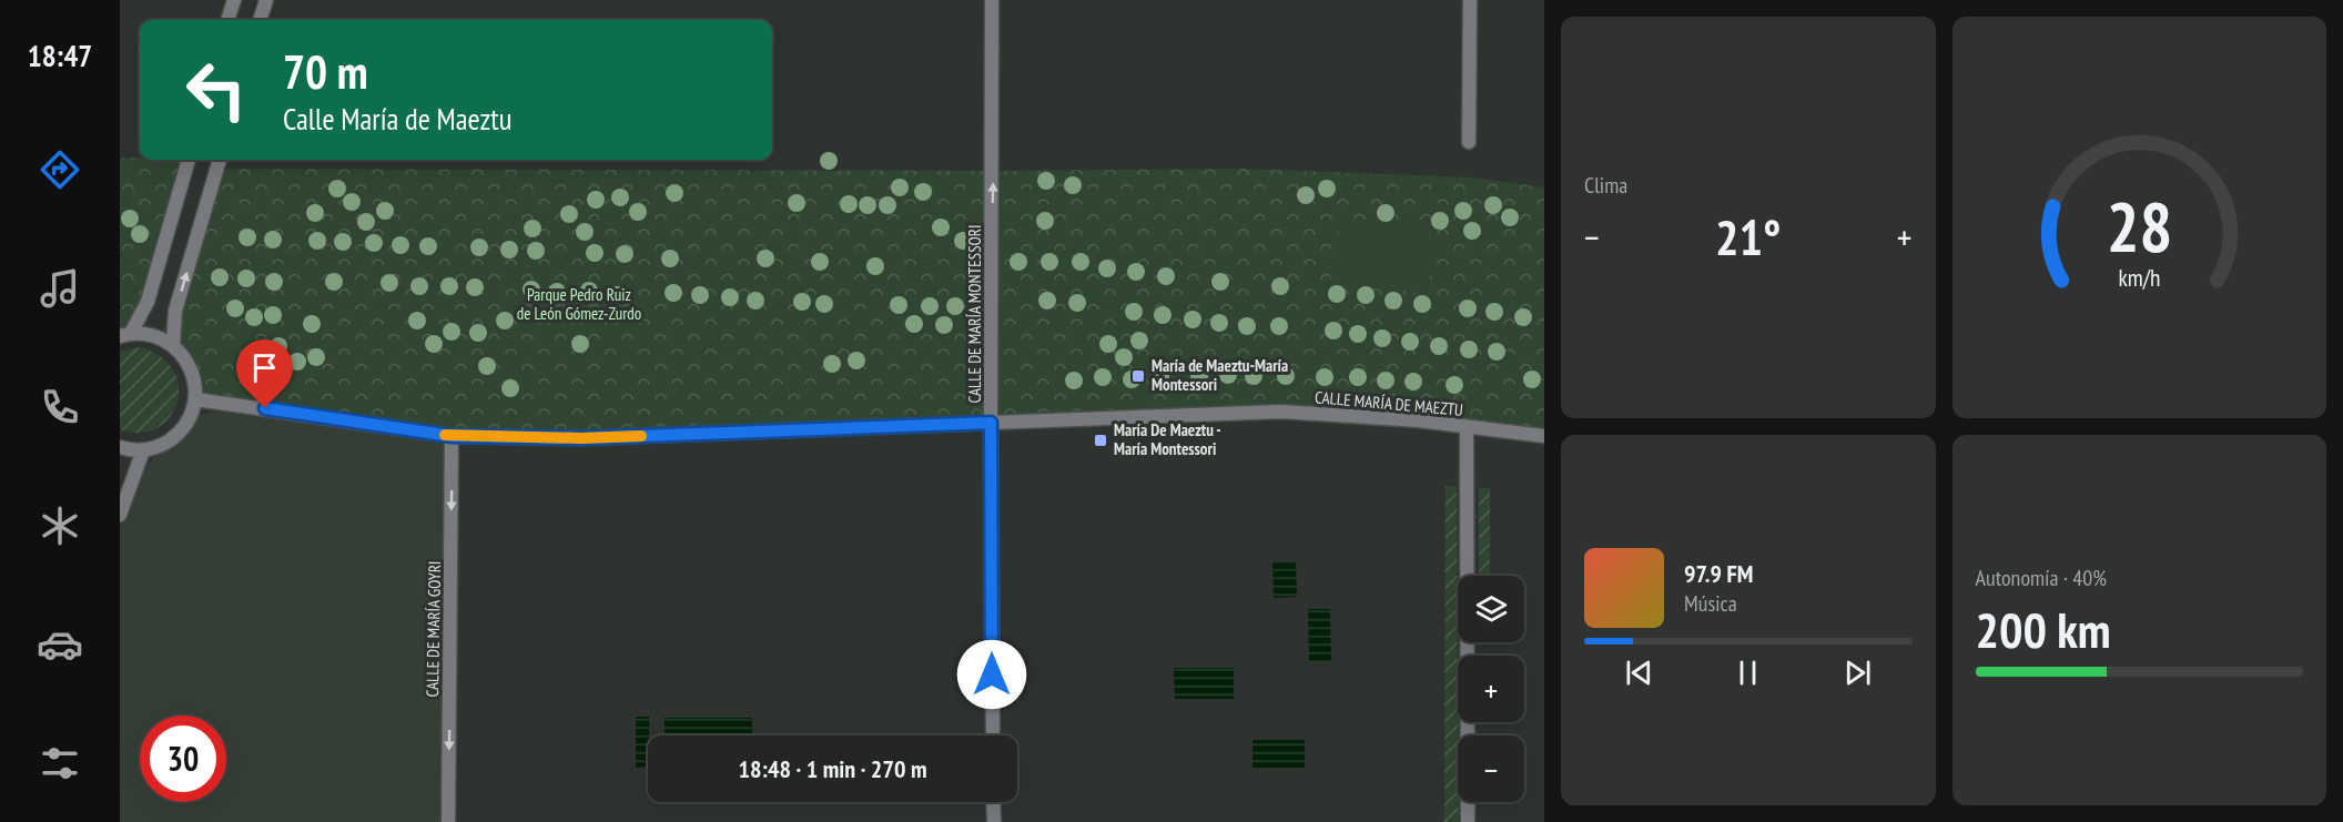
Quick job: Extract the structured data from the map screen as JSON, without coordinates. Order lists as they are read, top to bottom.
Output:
{
  "streets": {
    "street": ["CALLE DE MARÍA MONTESSORI", "CALLE MARÍA DE MAEZTU", "CALLE DE MARÍA GOYRI"]
  },
  "crossings": [
    ["CALLE DE MARÍA MONTESSORI", "CALLE MARÍA DE MAEZTU"],
    ["CALLE MARÍA DE MAEZTU", "CALLE DE MARÍA GOYRI"]
  ],
  "one_way": ["CALLE DE MARÍA MONTESSORI", "CALLE DE MARÍA GOYRI"],
  "parks": ["Parque Pedro Ruiz de León Gómez-Zurdo"],
  "places": {
    "transit": ["María de Maeztu-María Montessori", "María De Maeztu - María Montessori"]
  },
  "page": {
    "tabs": "18:47",
    "tile": [
      "Clima",
      ["Autonomía · 40%", "200 km"]
    ],
    "turn": ["70 m", "Calle María de Maeztu"],
    "heat": ["−", "21°", "+"],
    "song": ["97.9 FM", "Música"],
    "map_buttons": ["+", "−"],
    "limit": "30",
    "trip": "18:48 · 1 min · 270 m",
    "gauge": ["28", "km/h"]
  }
}
